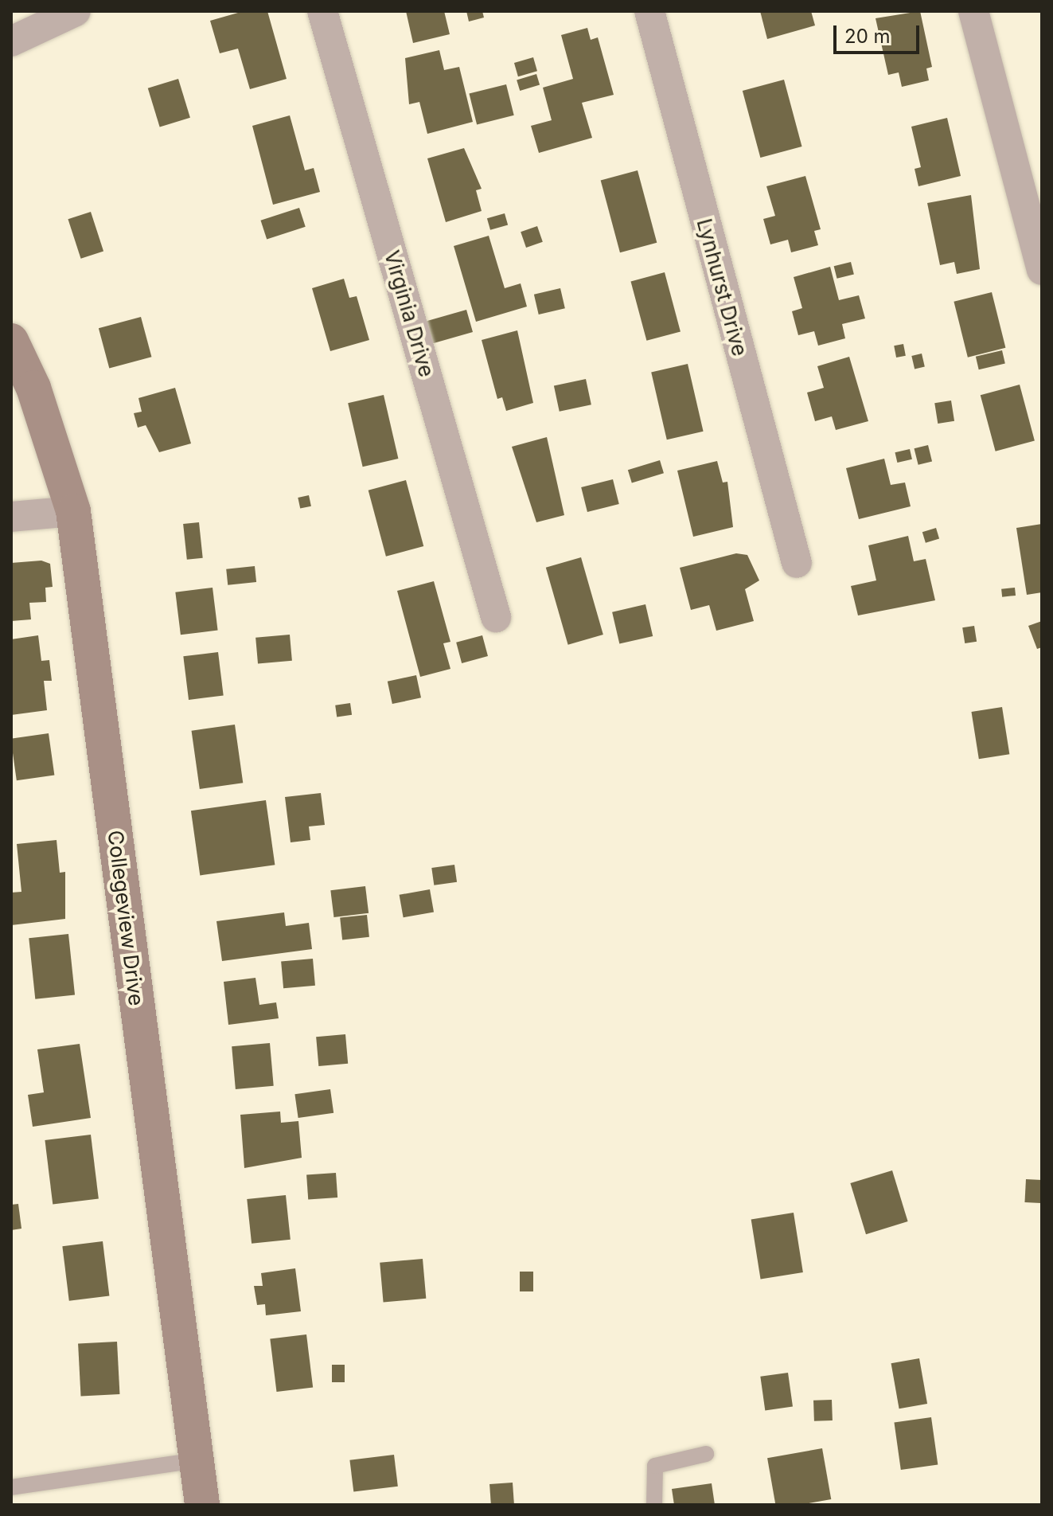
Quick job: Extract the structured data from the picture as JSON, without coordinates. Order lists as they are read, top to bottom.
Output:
{
  "streets": {
    "street": ["Lynhurst Drive", "Virginia Drive", "Collegeview Drive"]
  },
  "scale_bar": "20 m"
}
